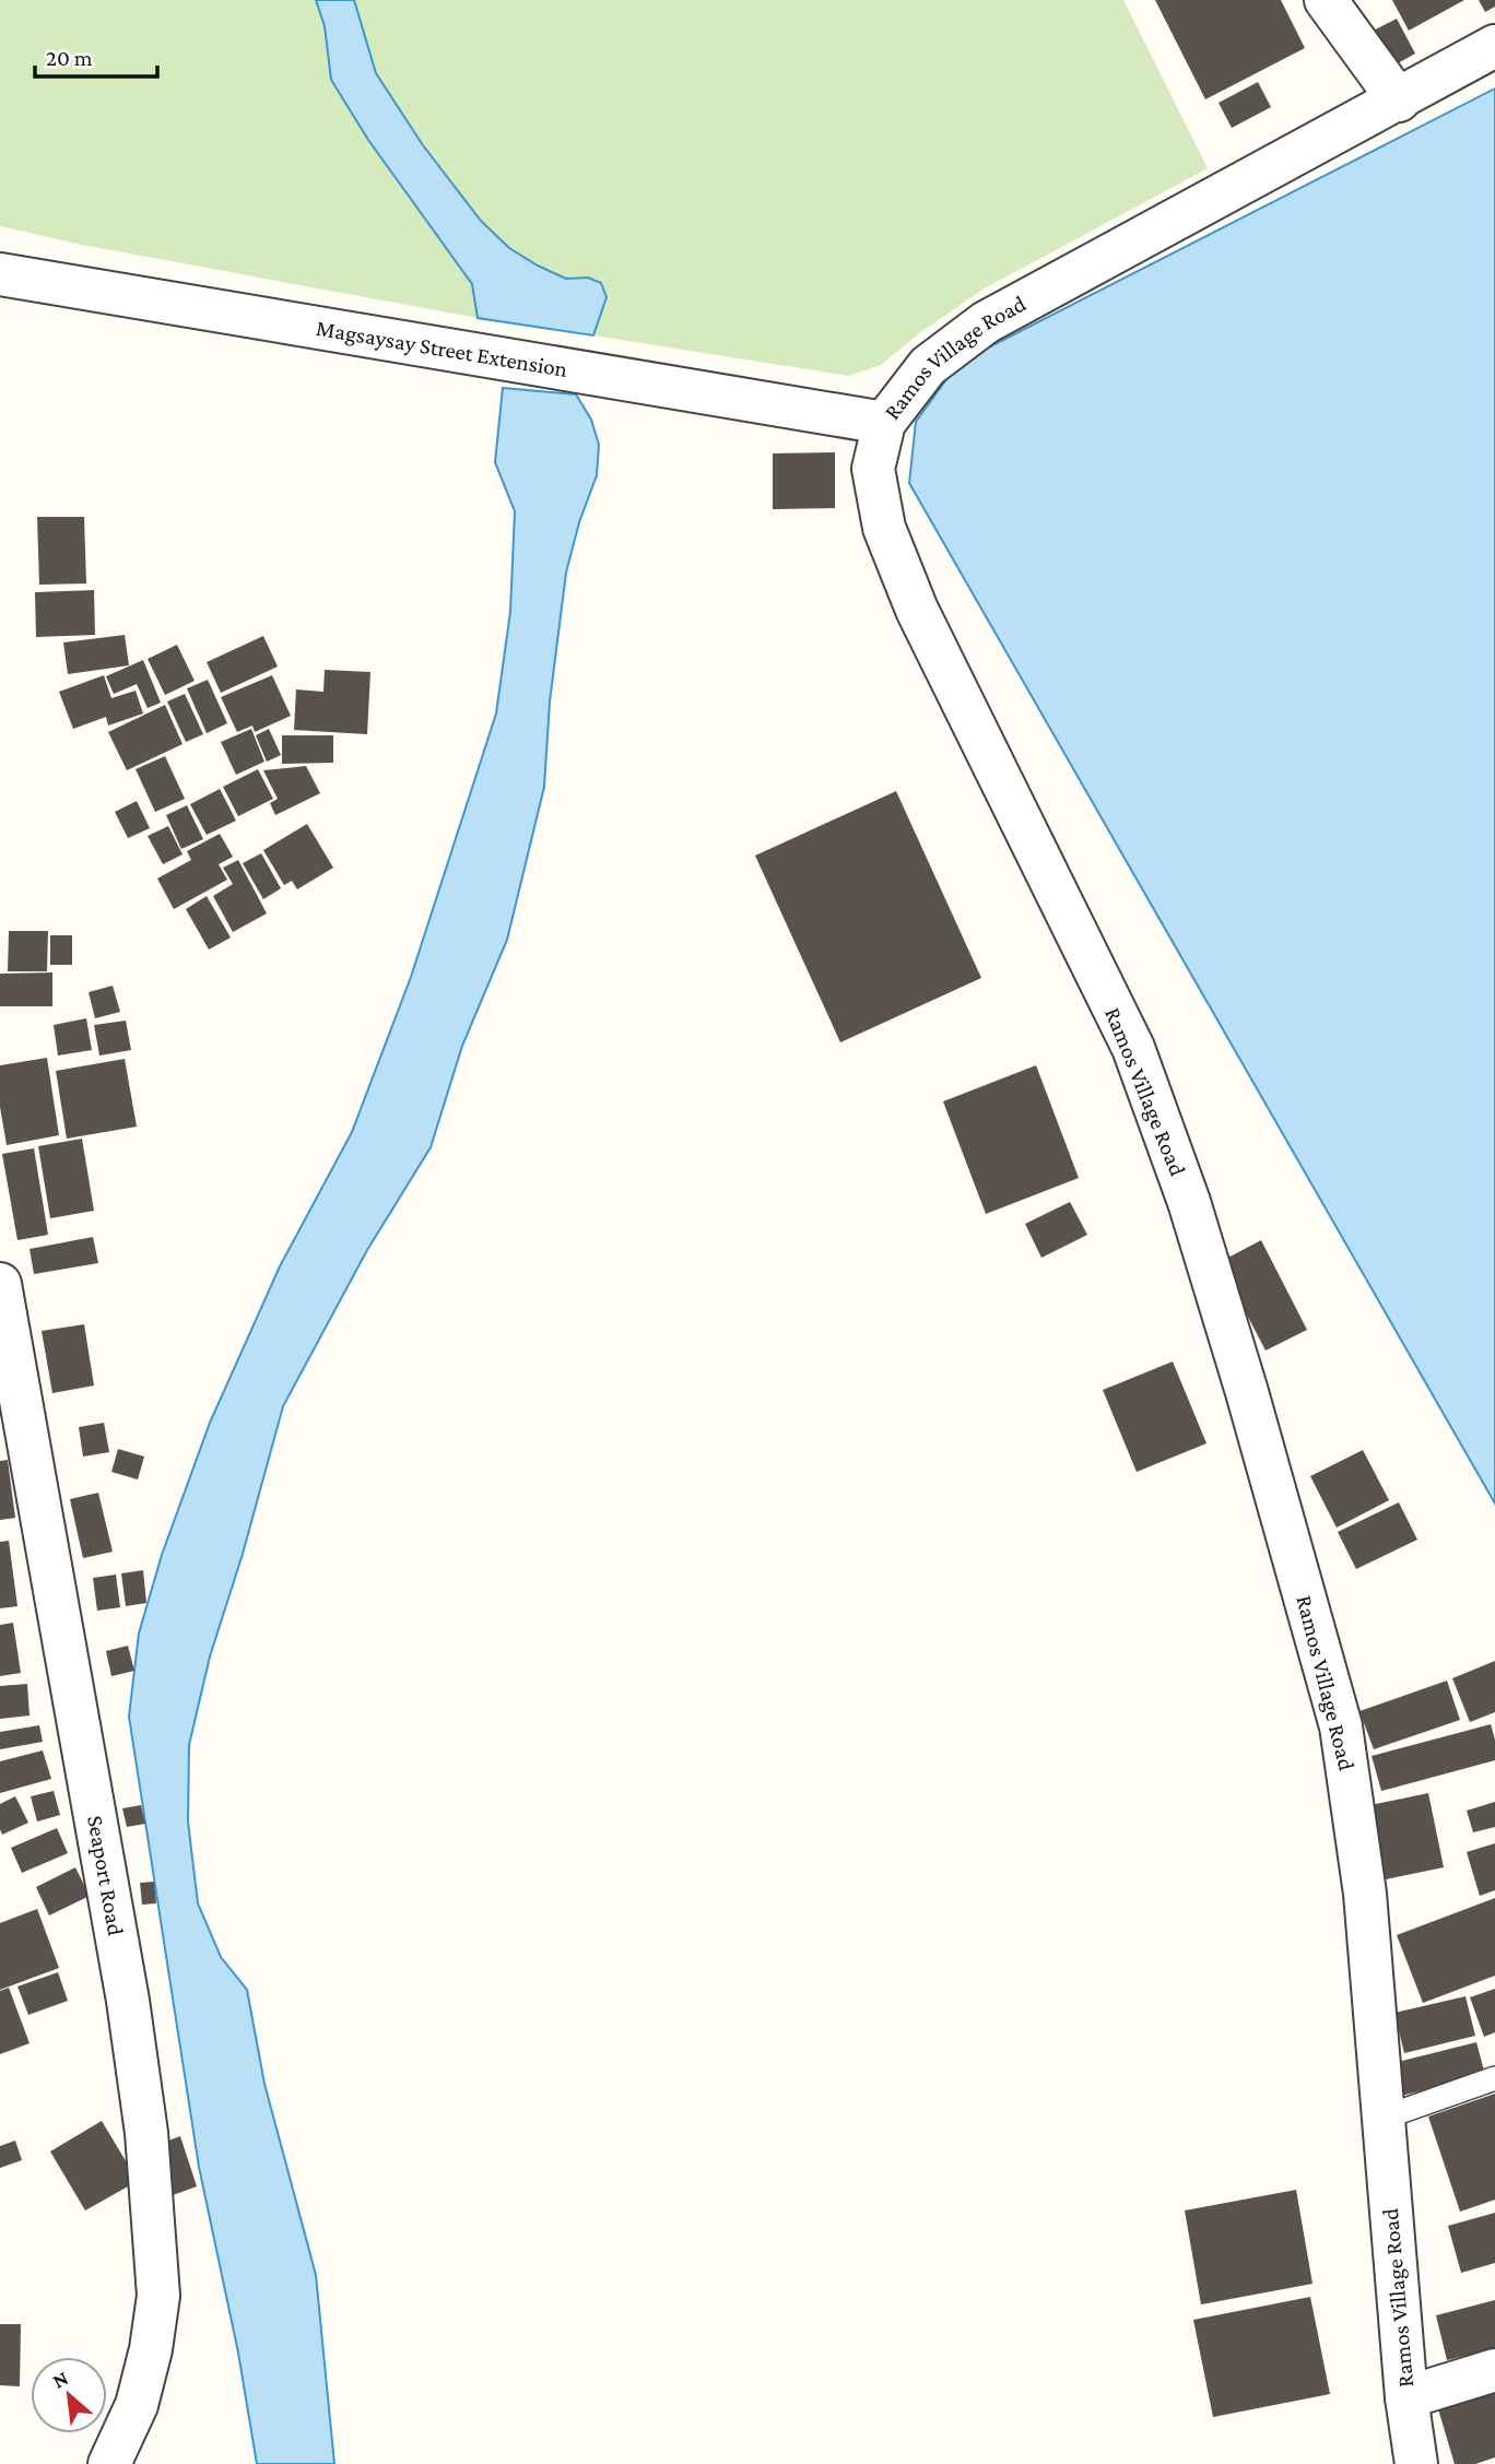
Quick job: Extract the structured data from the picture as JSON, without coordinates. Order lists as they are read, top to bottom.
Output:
{
  "streets": {
    "street": ["Magsaysay Street Extension", "Ramos Village Road", "Seaport Road"]
  },
  "crossings": [
    ["Magsaysay Street Extension", "Ramos Village Road"]
  ],
  "scale_bar": "20 m",
  "north": "top left"
}
